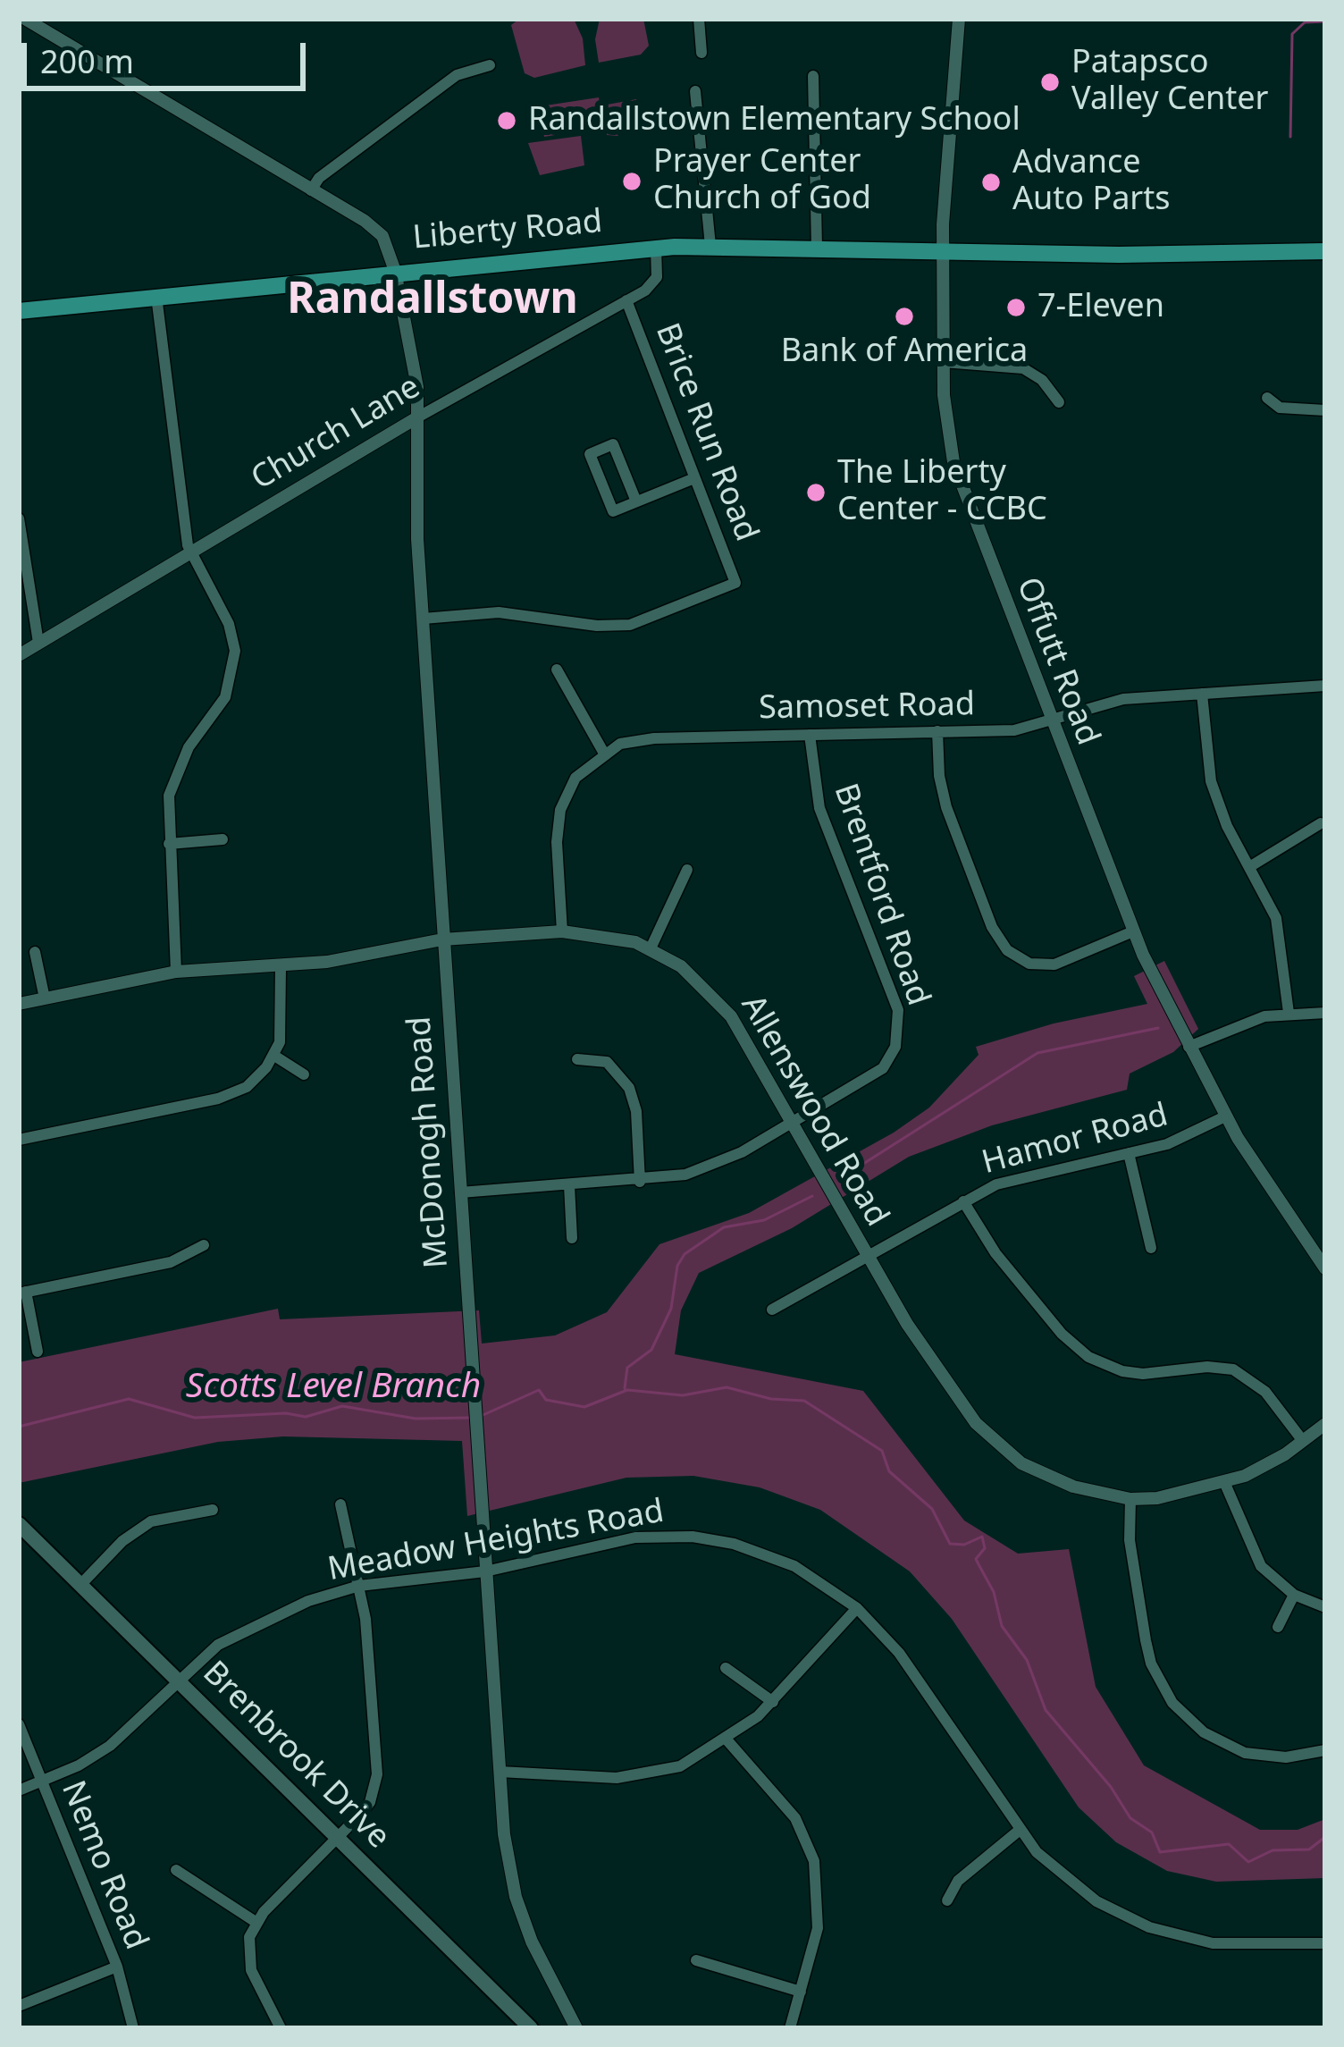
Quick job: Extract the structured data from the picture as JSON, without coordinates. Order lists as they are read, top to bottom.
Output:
{
  "streets": {
    "main road": ["Liberty Road", "Brenbrook Drive"],
    "street": [
      "Brice Run Road",
      "Church Lane",
      "Offutt Road",
      "Samoset Road",
      "Brentford Road",
      "Allenswood Road",
      "Hamor Road",
      "McDonogh Road",
      "Meadow Heights Road",
      "Nemo Road"
    ]
  },
  "crossings": [
    ["Liberty Road", "Church Lane"],
    ["Liberty Road", "Offutt Road"],
    ["Liberty Road", "McDonogh Road"],
    ["Brice Run Road", "Church Lane"],
    ["Brice Run Road", "McDonogh Road"],
    ["Church Lane", "McDonogh Road"],
    ["Offutt Road", "Samoset Road"],
    ["Offutt Road", "Hamor Road"],
    ["Samoset Road", "Brentford Road"],
    ["Brentford Road", "Allenswood Road"],
    ["Brentford Road", "McDonogh Road"],
    ["Allenswood Road", "Hamor Road"],
    ["Allenswood Road", "McDonogh Road"],
    ["McDonogh Road", "Meadow Heights Road"],
    ["Meadow Heights Road", "Brenbrook Drive"],
    ["Meadow Heights Road", "Nemo Road"]
  ],
  "districts": ["Randallstown"],
  "water": ["Scotts Level Branch"],
  "places": [
    "Patapsco Valley Center",
    "Randallstown Elementary School",
    "Prayer Center Church of God",
    "Advance Auto Parts",
    "7-Eleven",
    "Bank of America",
    "The Liberty Center - CCBC"
  ],
  "scale_bar": "200 m"
}
